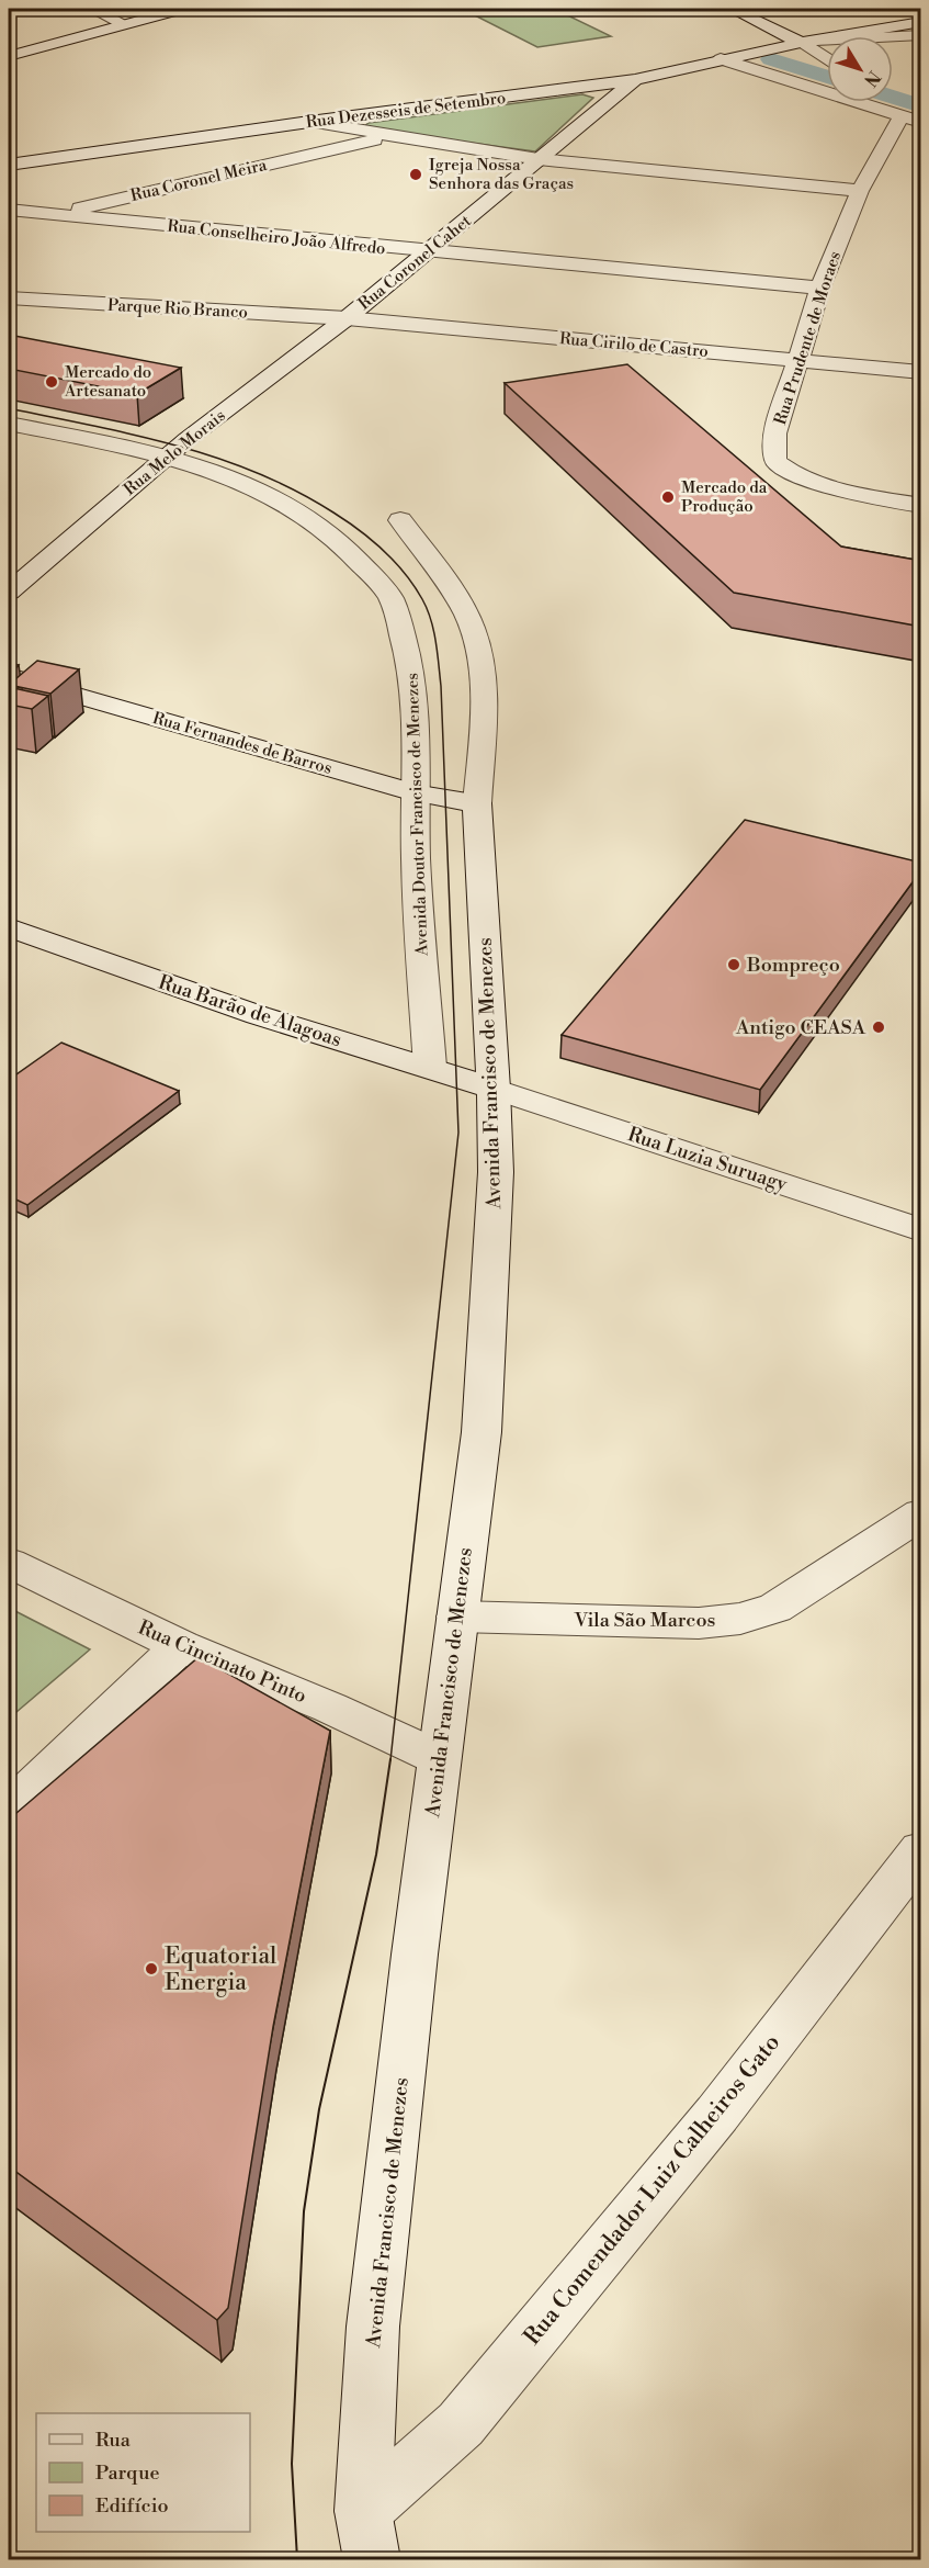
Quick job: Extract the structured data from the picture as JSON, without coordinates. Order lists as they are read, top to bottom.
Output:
{
  "streets": {
    "street": [
      "Rua Dezesseis de Setembro",
      "Rua Coronel Meira",
      "Rua Conselheiro João Alfredo",
      "Rua Coronel Cahet",
      "Parque Rio Branco",
      "Rua Prudente de Moraes",
      "Rua Cirilo de Castro",
      "Rua Melo Morais",
      "Rua Fernandes de Barros",
      "Avenida Doutor Francisco de Menezes",
      "Rua Barão de Alagoas",
      "Avenida Francisco de Menezes",
      "Rua Luzia Suruagy",
      "Vila São Marcos",
      "Rua Cincinato Pinto",
      "Rua Comendador Luiz Calheiros Gato"
    ]
  },
  "crossings": [
    ["Rua Dezesseis de Setembro", "Rua Coronel Cahet"],
    ["Rua Coronel Meira", "Rua Conselheiro João Alfredo"],
    ["Rua Conselheiro João Alfredo", "Rua Coronel Cahet"],
    ["Rua Conselheiro João Alfredo", "Rua Prudente de Moraes"],
    ["Rua Coronel Cahet", "Parque Rio Branco"],
    ["Rua Coronel Cahet", "Rua Cirilo de Castro"],
    ["Rua Coronel Cahet", "Rua Melo Morais"],
    ["Parque Rio Branco", "Rua Cirilo de Castro"],
    ["Parque Rio Branco", "Rua Melo Morais"],
    ["Rua Prudente de Moraes", "Rua Cirilo de Castro"],
    ["Rua Cirilo de Castro", "Rua Melo Morais"],
    ["Rua Melo Morais", "Avenida Doutor Francisco de Menezes"],
    ["Rua Fernandes de Barros", "Avenida Doutor Francisco de Menezes"],
    ["Rua Fernandes de Barros", "Avenida Francisco de Menezes"],
    ["Avenida Doutor Francisco de Menezes", "Rua Barão de Alagoas"],
    ["Rua Barão de Alagoas", "Avenida Francisco de Menezes"],
    ["Rua Barão de Alagoas", "Rua Luzia Suruagy"],
    ["Avenida Francisco de Menezes", "Rua Luzia Suruagy"],
    ["Avenida Francisco de Menezes", "Vila São Marcos"],
    ["Avenida Francisco de Menezes", "Rua Cincinato Pinto"],
    ["Avenida Francisco de Menezes", "Rua Comendador Luiz Calheiros Gato"]
  ],
  "places": [
    "Igreja Nossa Senhora das Graças",
    "Mercado do Artesanato",
    "Mercado da Produção",
    "Bompreço",
    "Antigo CEASA",
    "Equatorial Energia"
  ],
  "legend": ["Rua", "Parque", "Edifício"],
  "north": "bottom right"
}
